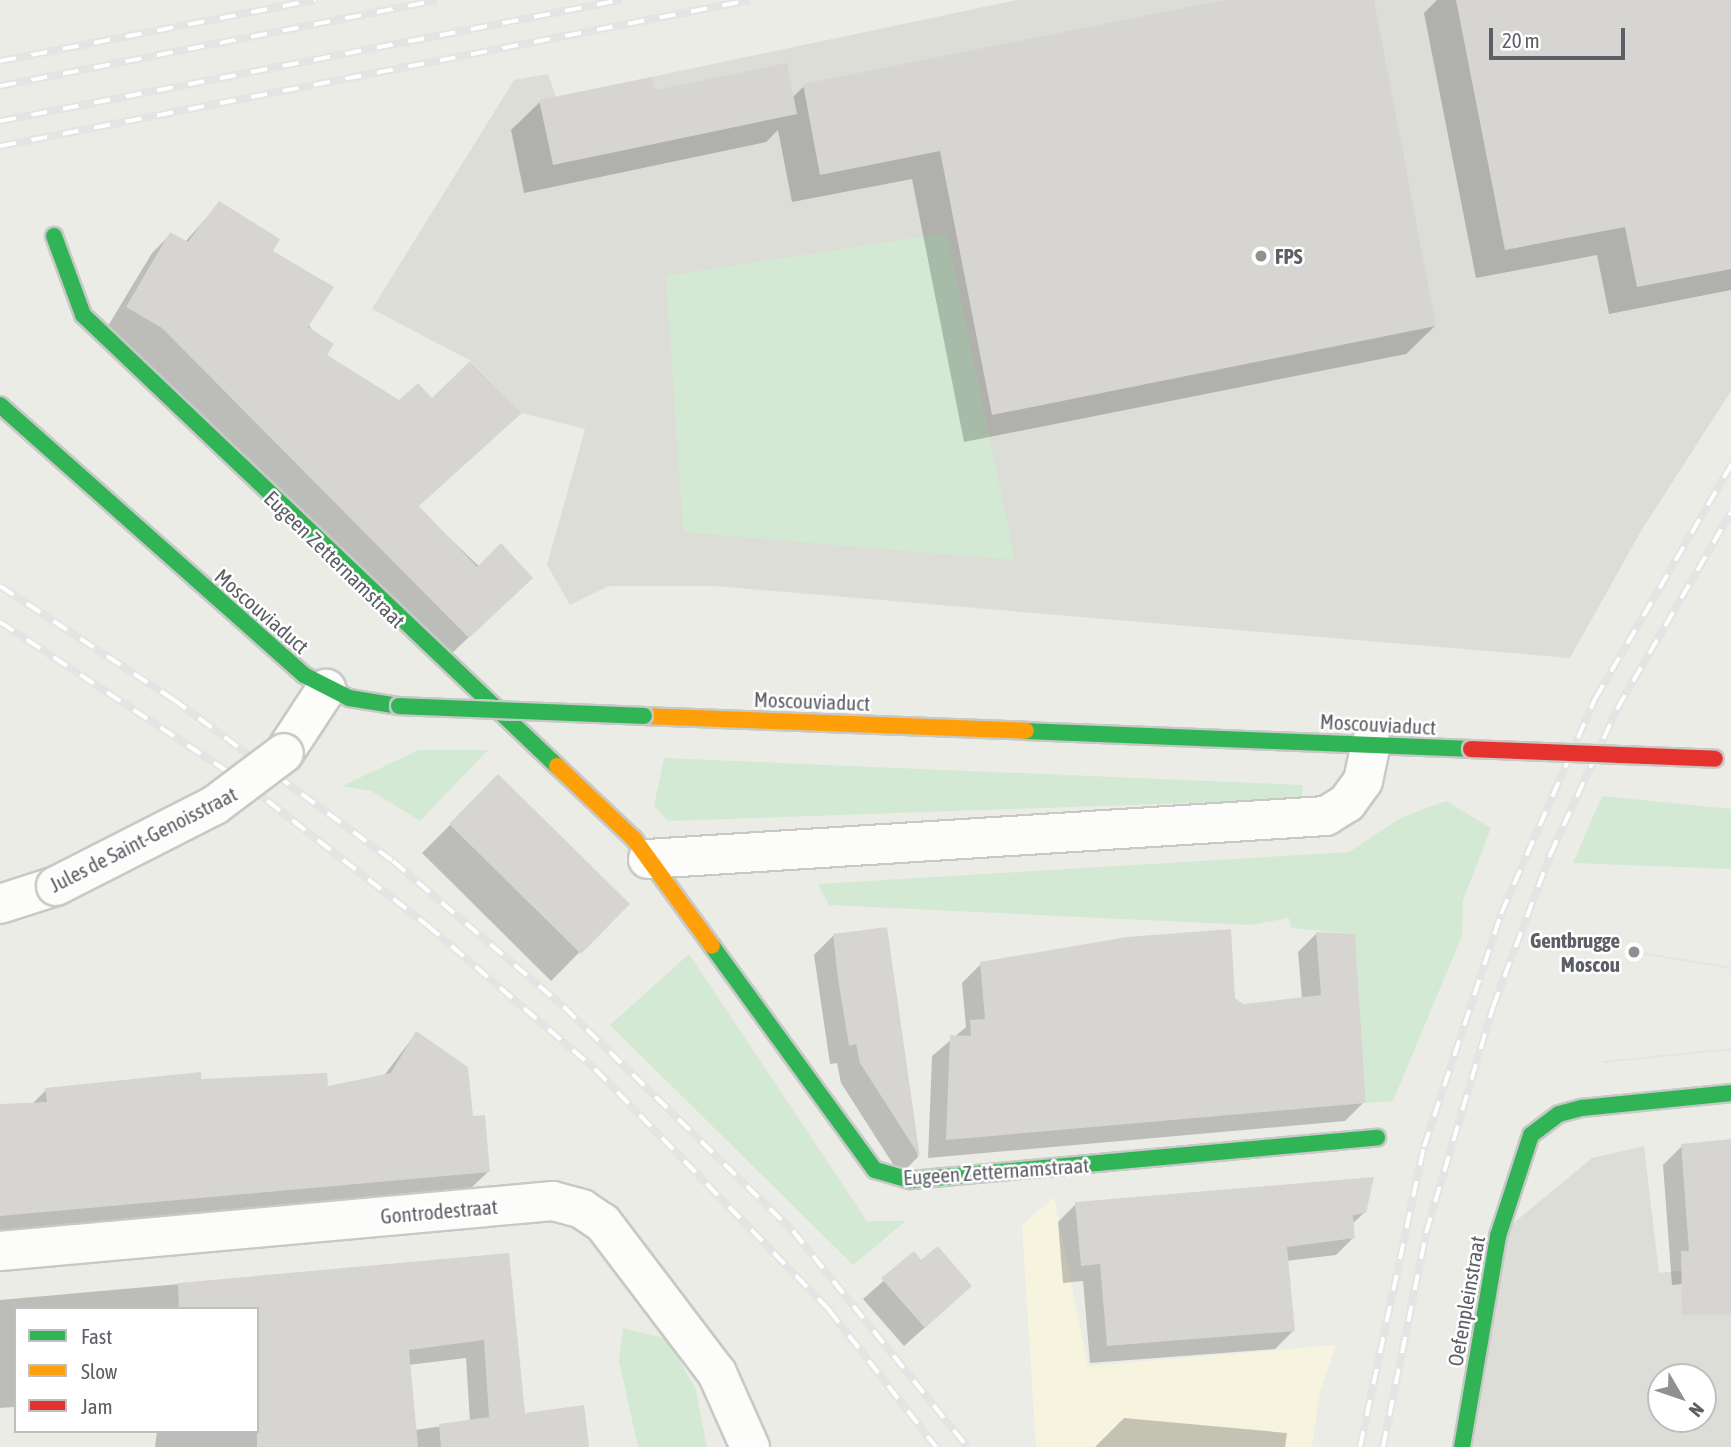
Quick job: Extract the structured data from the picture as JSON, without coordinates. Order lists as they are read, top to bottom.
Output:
{
  "streets": {
    "street": [
      "Eugeen Zetternamstraat",
      "Moscouviaduct",
      "Jules de Saint-Genoisstraat",
      "Gontrodestraat",
      "Oefenpleinstraat"
    ]
  },
  "crossings": [
    ["Moscouviaduct", "Jules de Saint-Genoisstraat"]
  ],
  "places": ["FPS", "Gentbrugge Moscou"],
  "legend": ["Fast", "Slow", "Jam"],
  "scale_bar": "20 m",
  "north": "bottom right"
}
